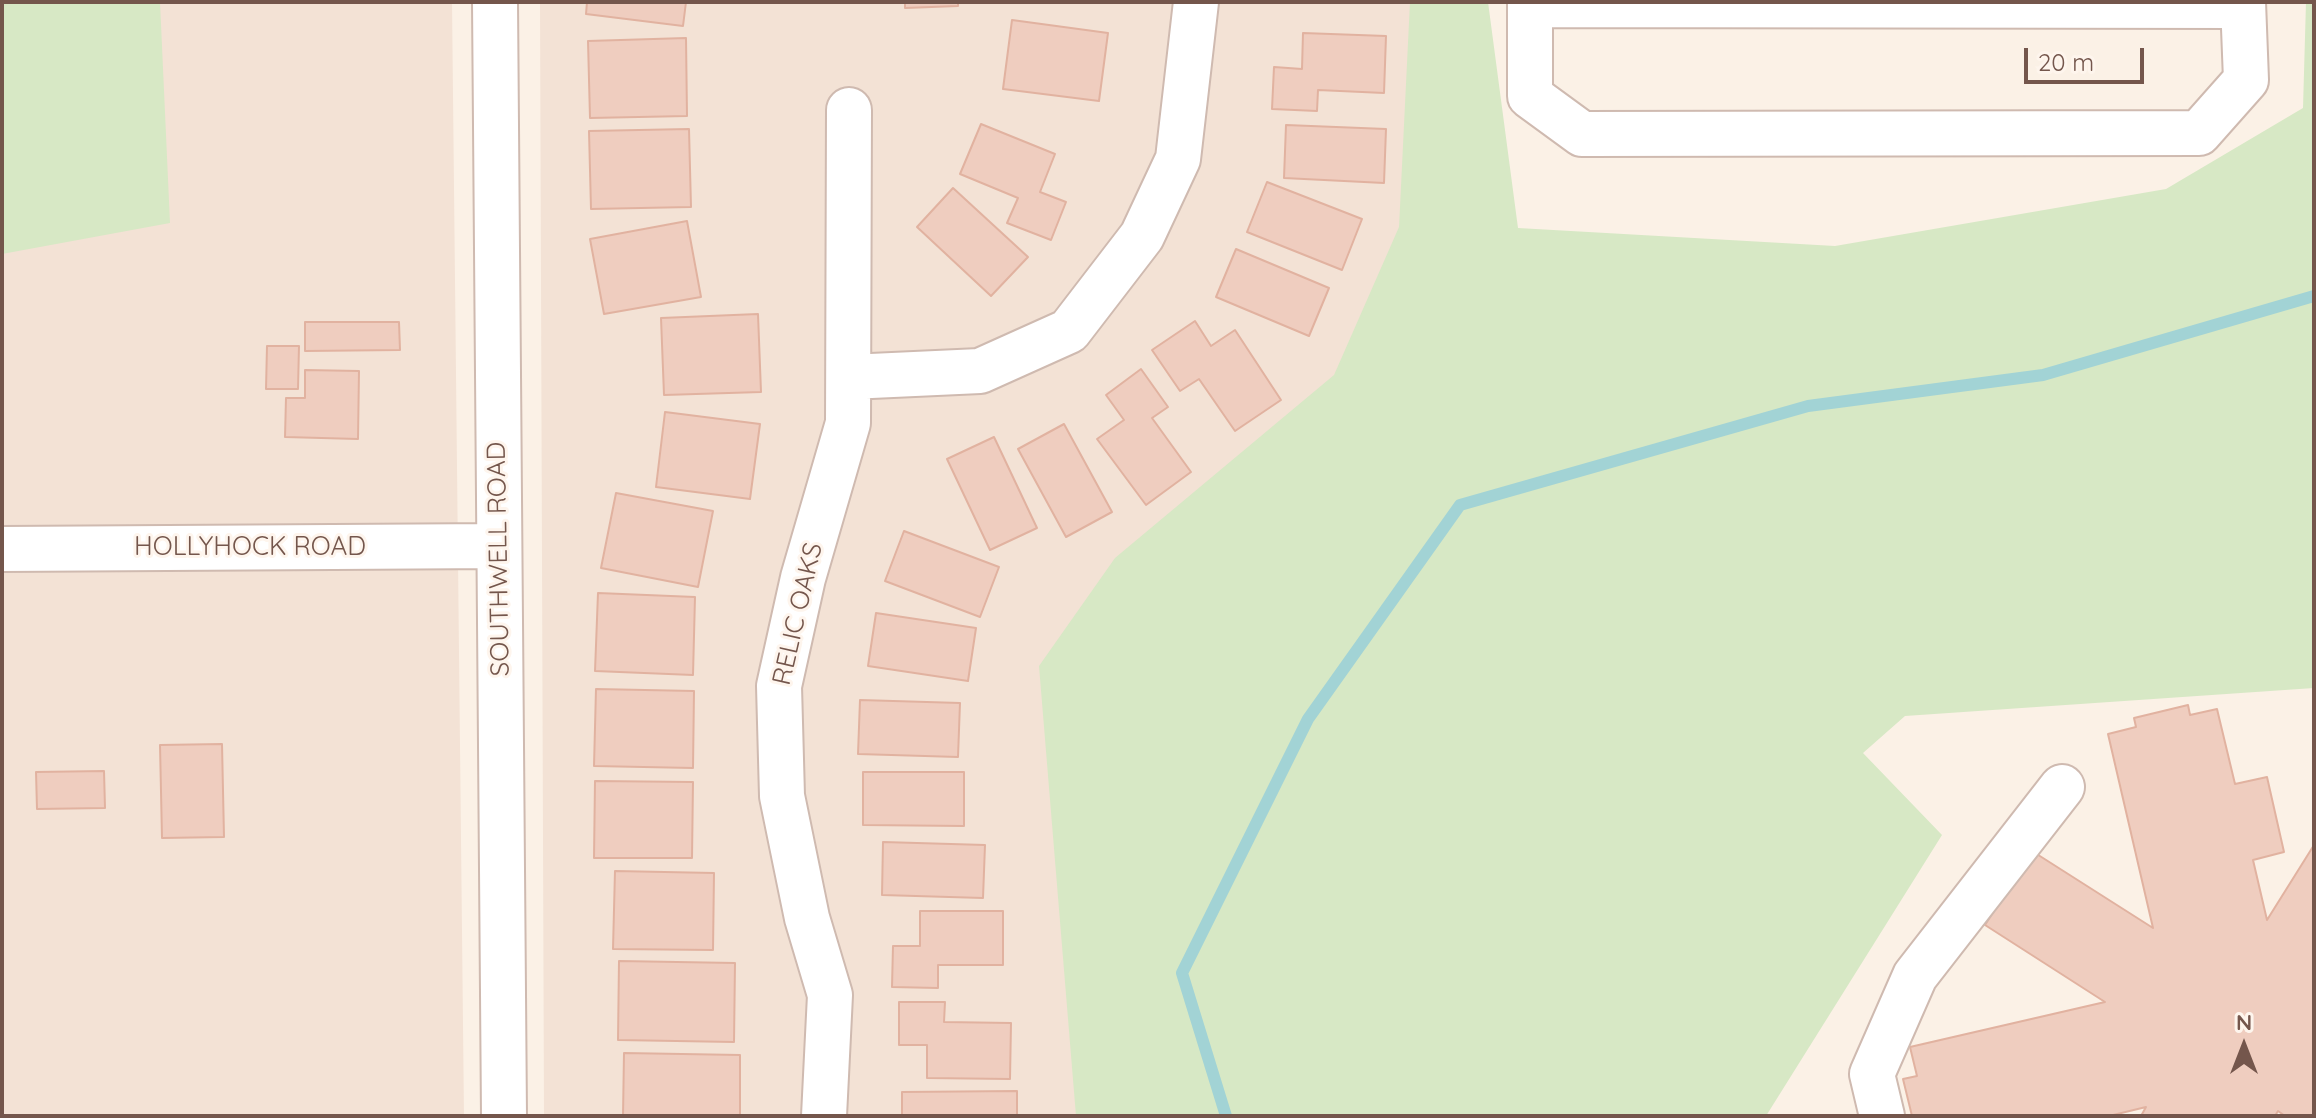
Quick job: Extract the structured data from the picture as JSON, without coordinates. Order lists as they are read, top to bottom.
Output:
{
  "streets": {
    "street": ["HOLLYHOCK ROAD", "SOUTHWELL ROAD", "RELIC OAKS"]
  },
  "crossings": [
    ["HOLLYHOCK ROAD", "SOUTHWELL ROAD"]
  ],
  "scale_bar": "20 m",
  "north": "top"
}
